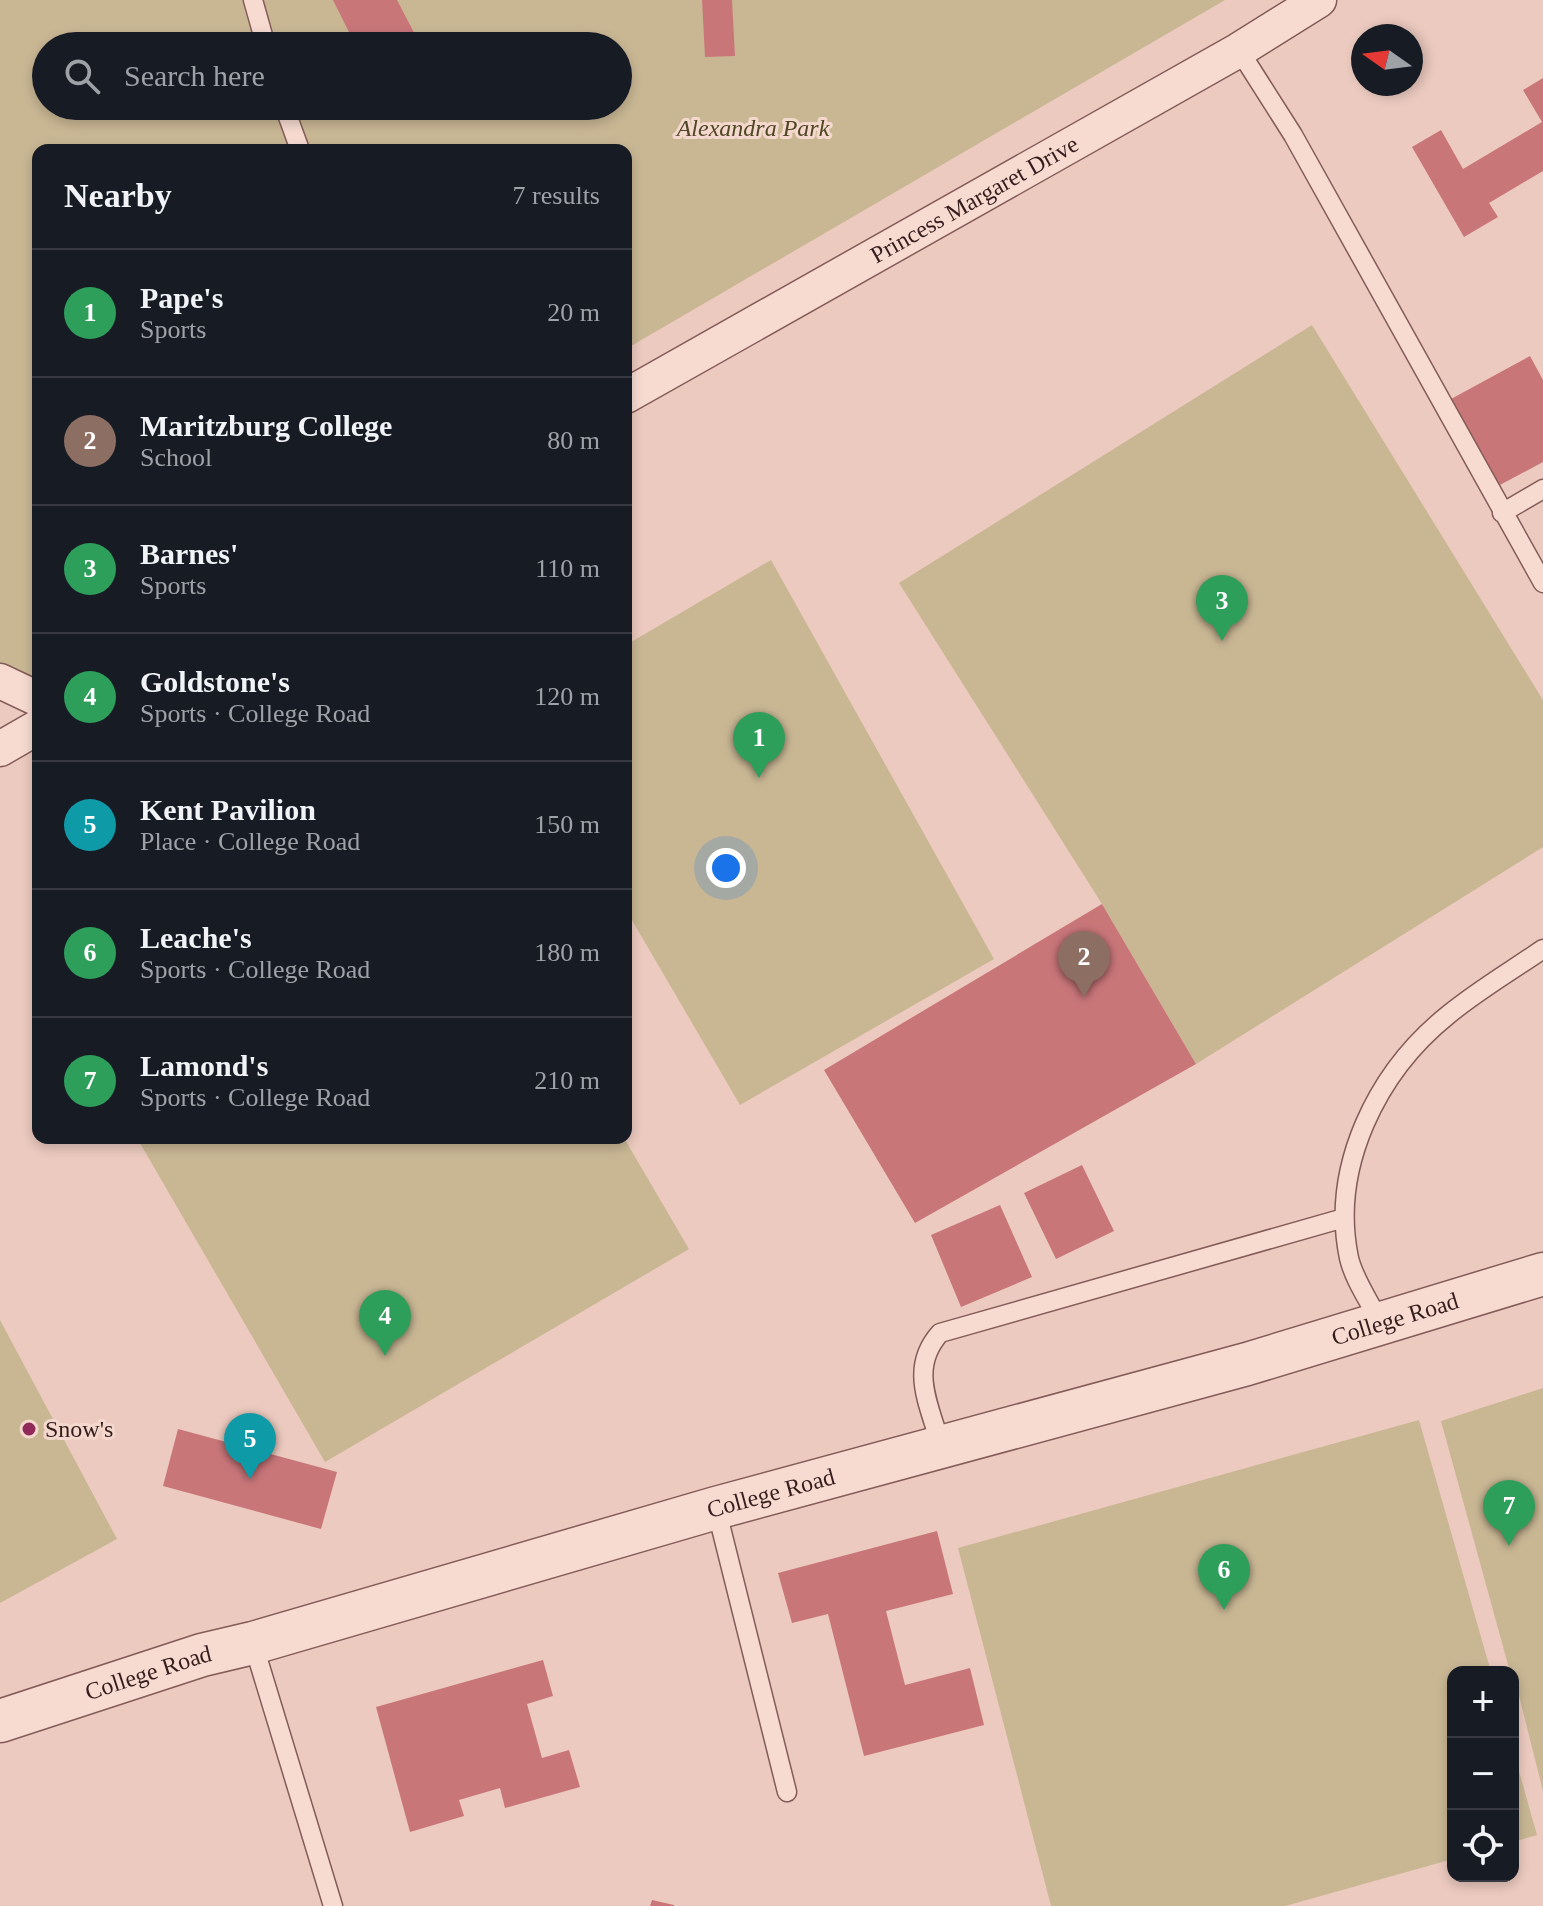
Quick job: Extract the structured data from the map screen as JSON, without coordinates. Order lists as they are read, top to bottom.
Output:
{
  "streets": {
    "street": ["Princess Margaret Drive", "College Road"]
  },
  "parks": ["Alexandra Park"],
  "places": ["Snow's"],
  "north": "left",
  "page": {
    "search": "Search here",
    "heading": ["Nearby", "7 results"],
    "list": [
      {
        "mark": "1",
        "name": "Pape's",
        "note": "Sports",
        "value": "20 m"
      },
      {
        "mark": "2",
        "name": "Maritzburg College",
        "note": "School",
        "value": "80 m"
      },
      {
        "mark": "3",
        "name": "Barnes'",
        "note": "Sports",
        "value": "110 m"
      },
      {
        "mark": "4",
        "name": "Goldstone's",
        "note": "Sports · College Road",
        "value": "120 m"
      },
      {
        "mark": "5",
        "name": "Kent Pavilion",
        "note": "Place · College Road",
        "value": "150 m"
      },
      {
        "mark": "6",
        "name": "Leache's",
        "note": "Sports · College Road",
        "value": "180 m"
      },
      {
        "mark": "7",
        "name": "Lamond's",
        "note": "Sports · College Road",
        "value": "210 m"
      }
    ],
    "pins": [
      "3",
      "1",
      "2",
      "4",
      "5",
      "7",
      "6"
    ],
    "map_buttons": ["+", "−"]
  }
}
